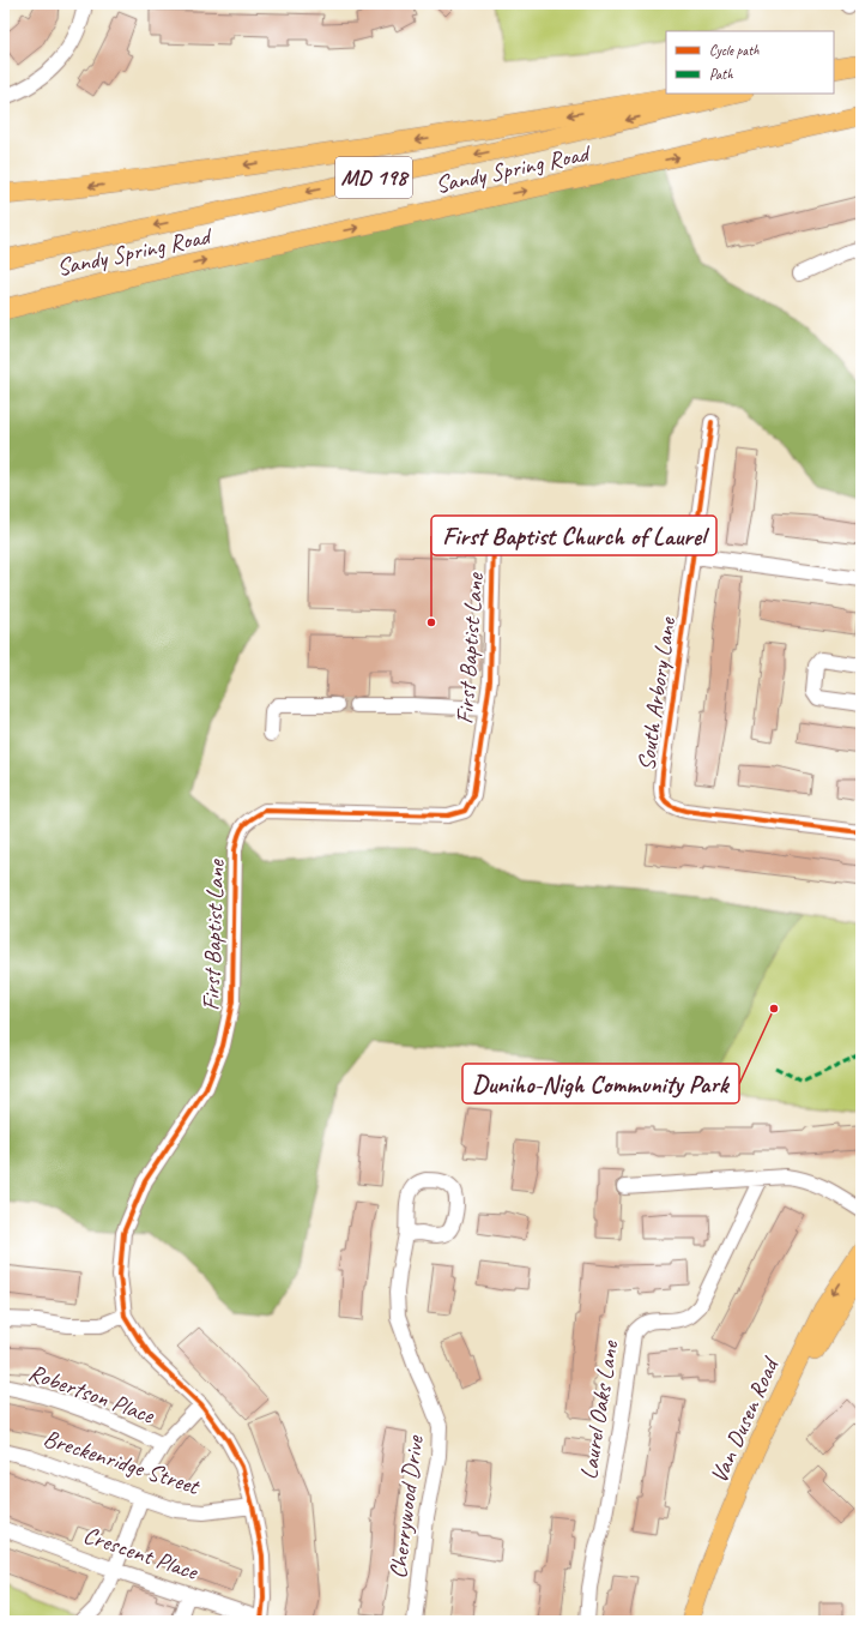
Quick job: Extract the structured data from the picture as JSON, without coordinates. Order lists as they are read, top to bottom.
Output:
{
  "streets": {
    "main road": ["Sandy Spring Road", "MD 198", "Van Dusen Road"],
    "street": [
      "First Baptist Lane",
      "South Arbory Lane",
      "Robertson Place",
      "Laurel Oaks Lane",
      "Breckenridge Street",
      "Cherrywood Drive",
      "Crescent Place"
    ]
  },
  "crossings": [
    ["First Baptist Lane", "Breckenridge Street"],
    ["First Baptist Lane", "Crescent Place"]
  ],
  "places": ["First Baptist Church of Laurel", "Duniho-Nigh Community Park"],
  "legend": ["Cycle path", "Path"]
}
